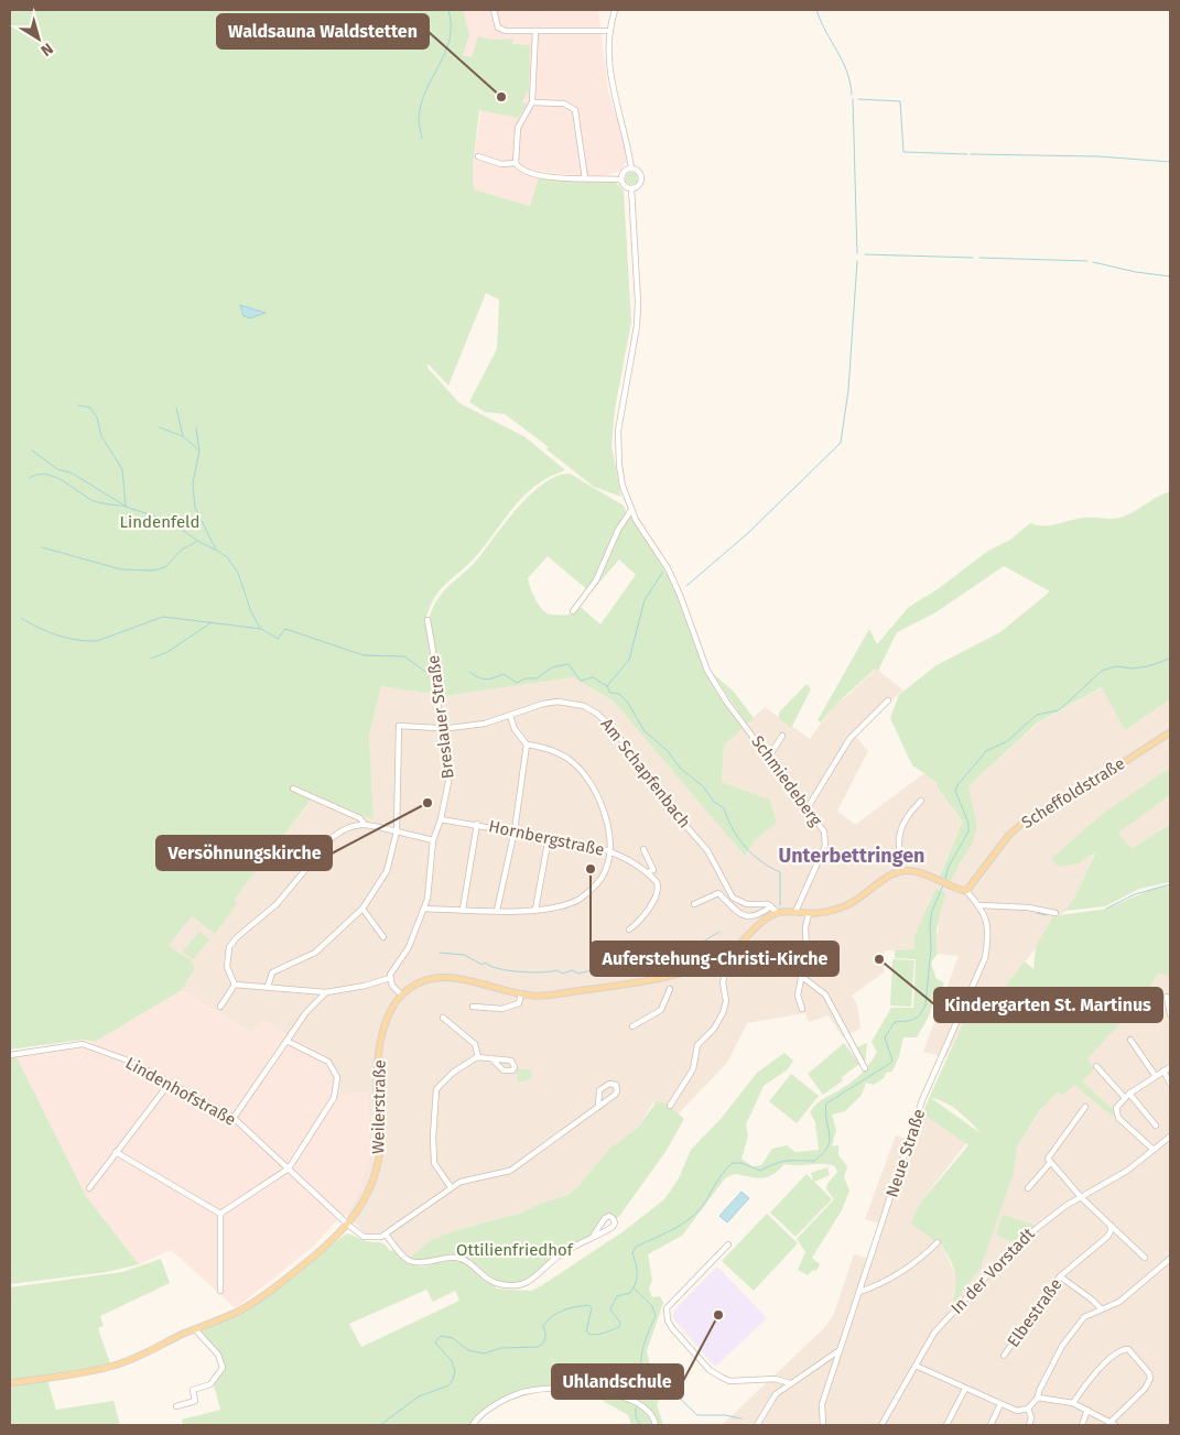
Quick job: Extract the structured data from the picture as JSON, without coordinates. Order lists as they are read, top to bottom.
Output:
{
  "streets": {
    "main road": ["Scheffoldstraße", "Weilerstraße"],
    "street": [
      "Breslauer Straße",
      "Am Schapfenbach",
      "Schmiedeberg",
      "Hornbergstraße",
      "Lindenhofstraße",
      "Neue Straße",
      "In der Vorstadt",
      "Elbestraße"
    ]
  },
  "crossings": [
    ["Breslauer Straße", "Am Schapfenbach"],
    ["Breslauer Straße", "Hornbergstraße"],
    ["Lindenhofstraße", "Weilerstraße"]
  ],
  "districts": ["Unterbettringen"],
  "parks": ["Lindenfeld", "Ottilienfriedhof"],
  "places": [
    "Waldsauna Waldstetten",
    "Versöhnungskirche",
    "Auferstehung-Christi-Kirche",
    "Kindergarten St. Martinus",
    "Uhlandschule"
  ],
  "north": "bottom right"
}
